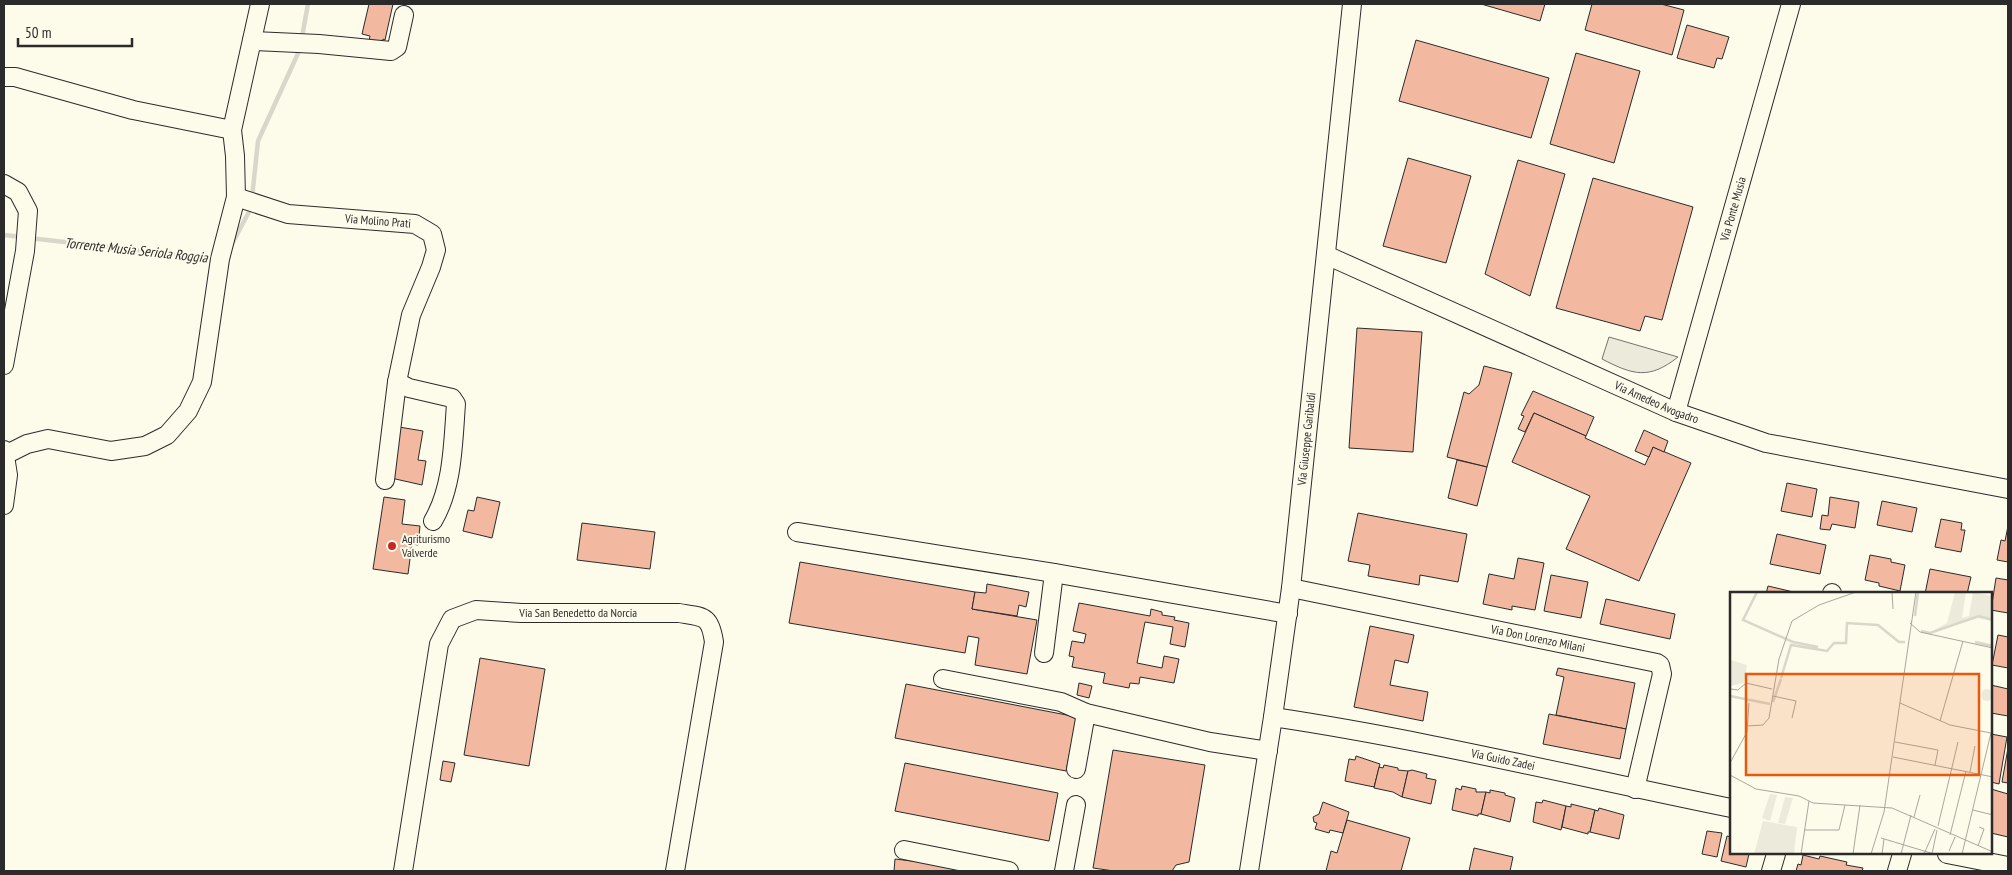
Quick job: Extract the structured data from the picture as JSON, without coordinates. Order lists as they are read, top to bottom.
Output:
{
  "streets": {
    "street": [
      "Via Ponte Musia",
      "Via Molino Prati",
      "Via Amedeo Avogadro",
      "Via Giuseppe Garibaldi",
      "Via San Benedetto da Norcia",
      "Via Don Lorenzo Milani",
      "Via Guido Zadei"
    ]
  },
  "crossings": [
    ["Via Ponte Musia", "Via Amedeo Avogadro"],
    ["Via Amedeo Avogadro", "Via Giuseppe Garibaldi"],
    ["Via Giuseppe Garibaldi", "Via Don Lorenzo Milani"],
    ["Via Giuseppe Garibaldi", "Via Guido Zadei"],
    ["Via Don Lorenzo Milani", "Via Guido Zadei"]
  ],
  "water": ["Torrente Musia Seriola Roggia"],
  "places": ["Agriturismo Valverde"],
  "scale_bar": "50 m"
}
